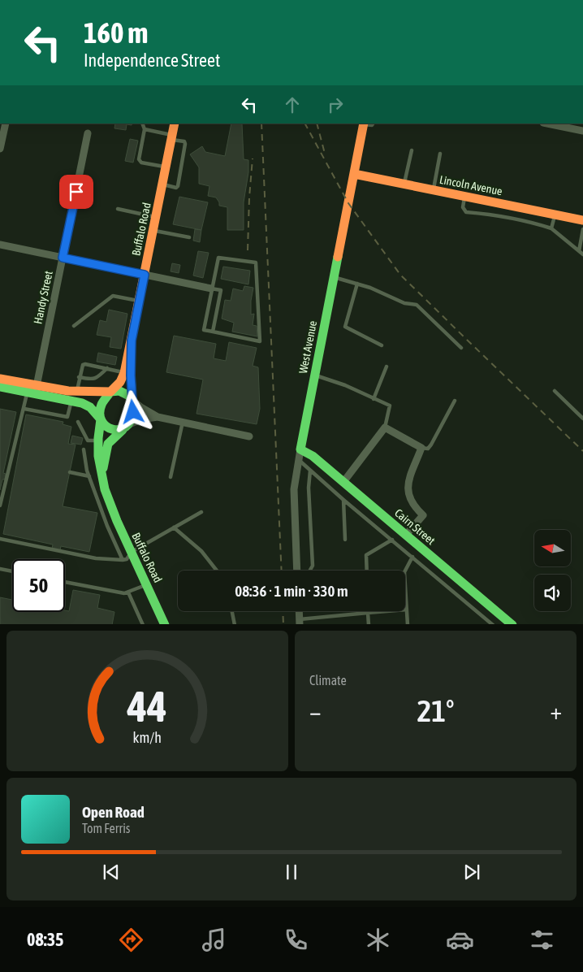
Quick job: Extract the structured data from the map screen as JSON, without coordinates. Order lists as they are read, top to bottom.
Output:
{
  "streets": {
    "main road": [
      "Lincoln Avenue",
      "Buffalo Road",
      "West Avenue",
      "Cairn Street"
    ],
    "street": ["Handy Street"]
  },
  "crossings": [
    ["Lincoln Avenue", "West Avenue"],
    ["West Avenue", "Cairn Street"]
  ],
  "north": "left",
  "page": {
    "turn": ["160 m", "Independence Street"],
    "limit": "50",
    "trip": "08:36 · 1 min · 330 m",
    "tile": "Climate",
    "heat": ["−", "21°", "+"],
    "song": ["Open Road", "Tom Ferris"],
    "tabs": "08:35",
    "gauge": ["44", "km/h"]
  }
}
